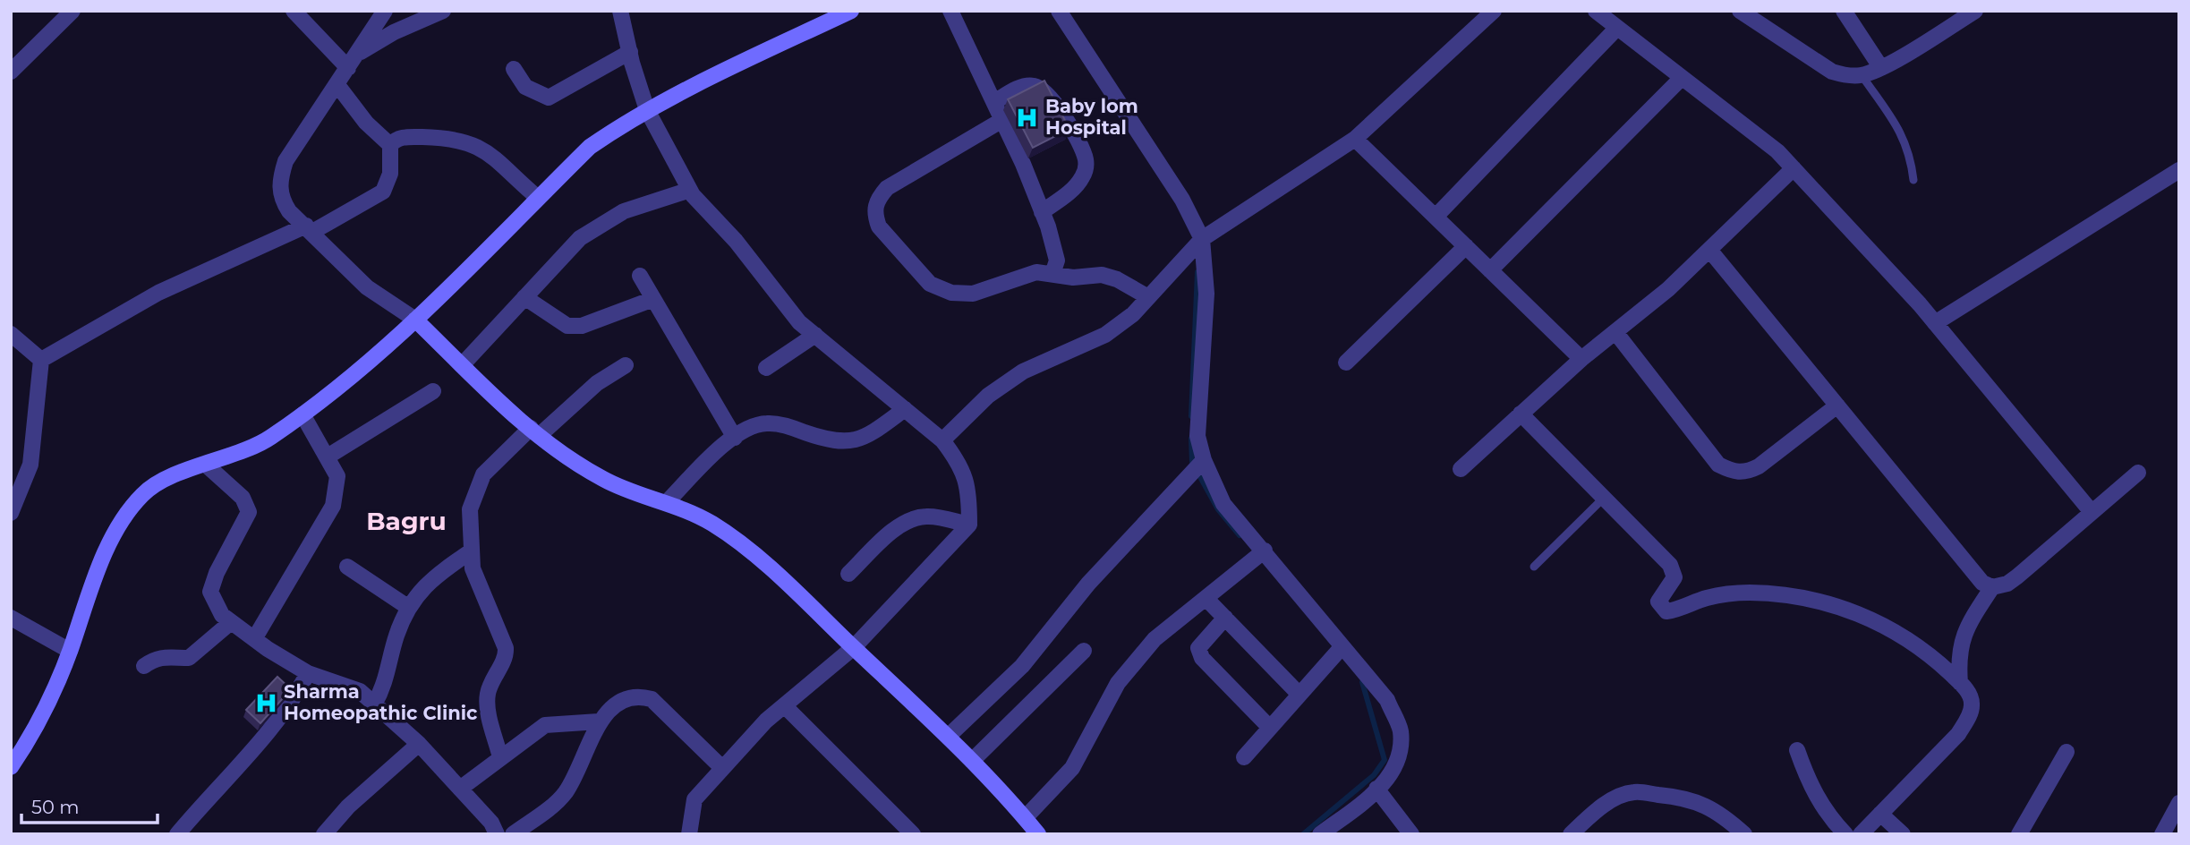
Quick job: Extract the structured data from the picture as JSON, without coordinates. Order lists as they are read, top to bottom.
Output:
{
  "districts": ["Bagru"],
  "places": {
    "hospital": ["Baby lom Hospital", "Sharma Homeopathic Clinic"]
  },
  "scale_bar": "50 m"
}
